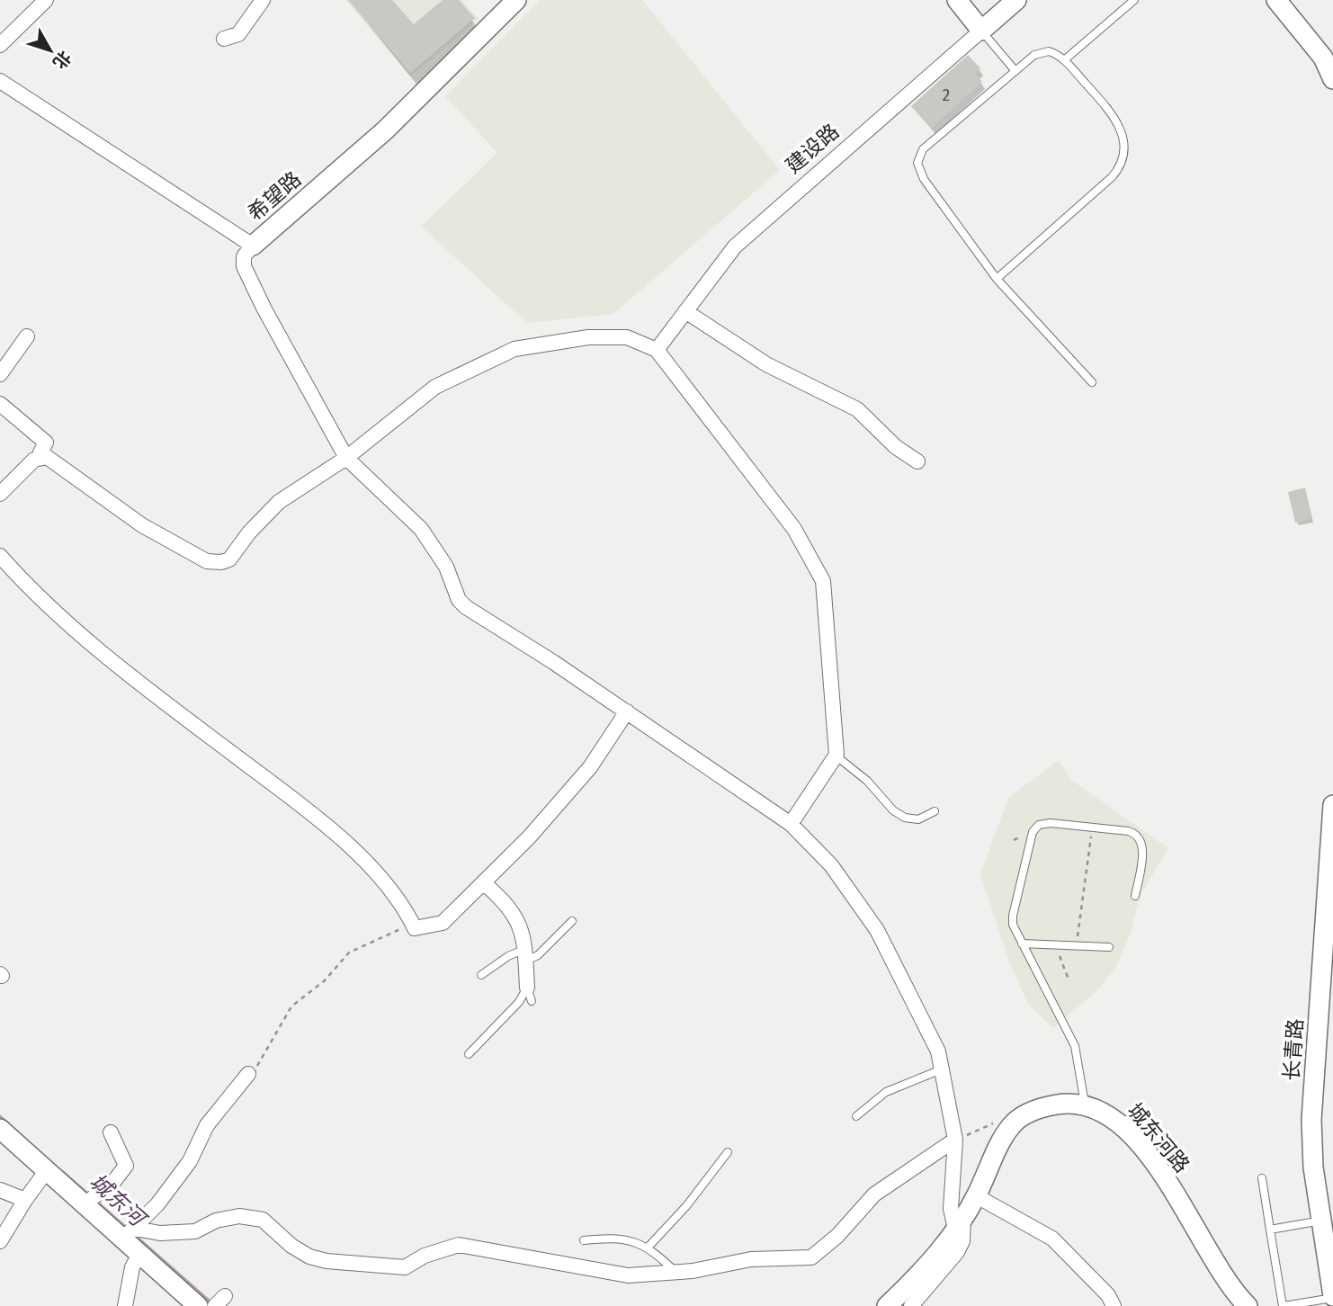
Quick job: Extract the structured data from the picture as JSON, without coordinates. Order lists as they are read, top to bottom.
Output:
{
  "streets": {
    "street": [
      "建设路",
      "希望路",
      "长青路",
      "城东河路"
    ]
  },
  "water": ["城东河"],
  "house_numbers": ["2"],
  "north": "bottom right"
}
